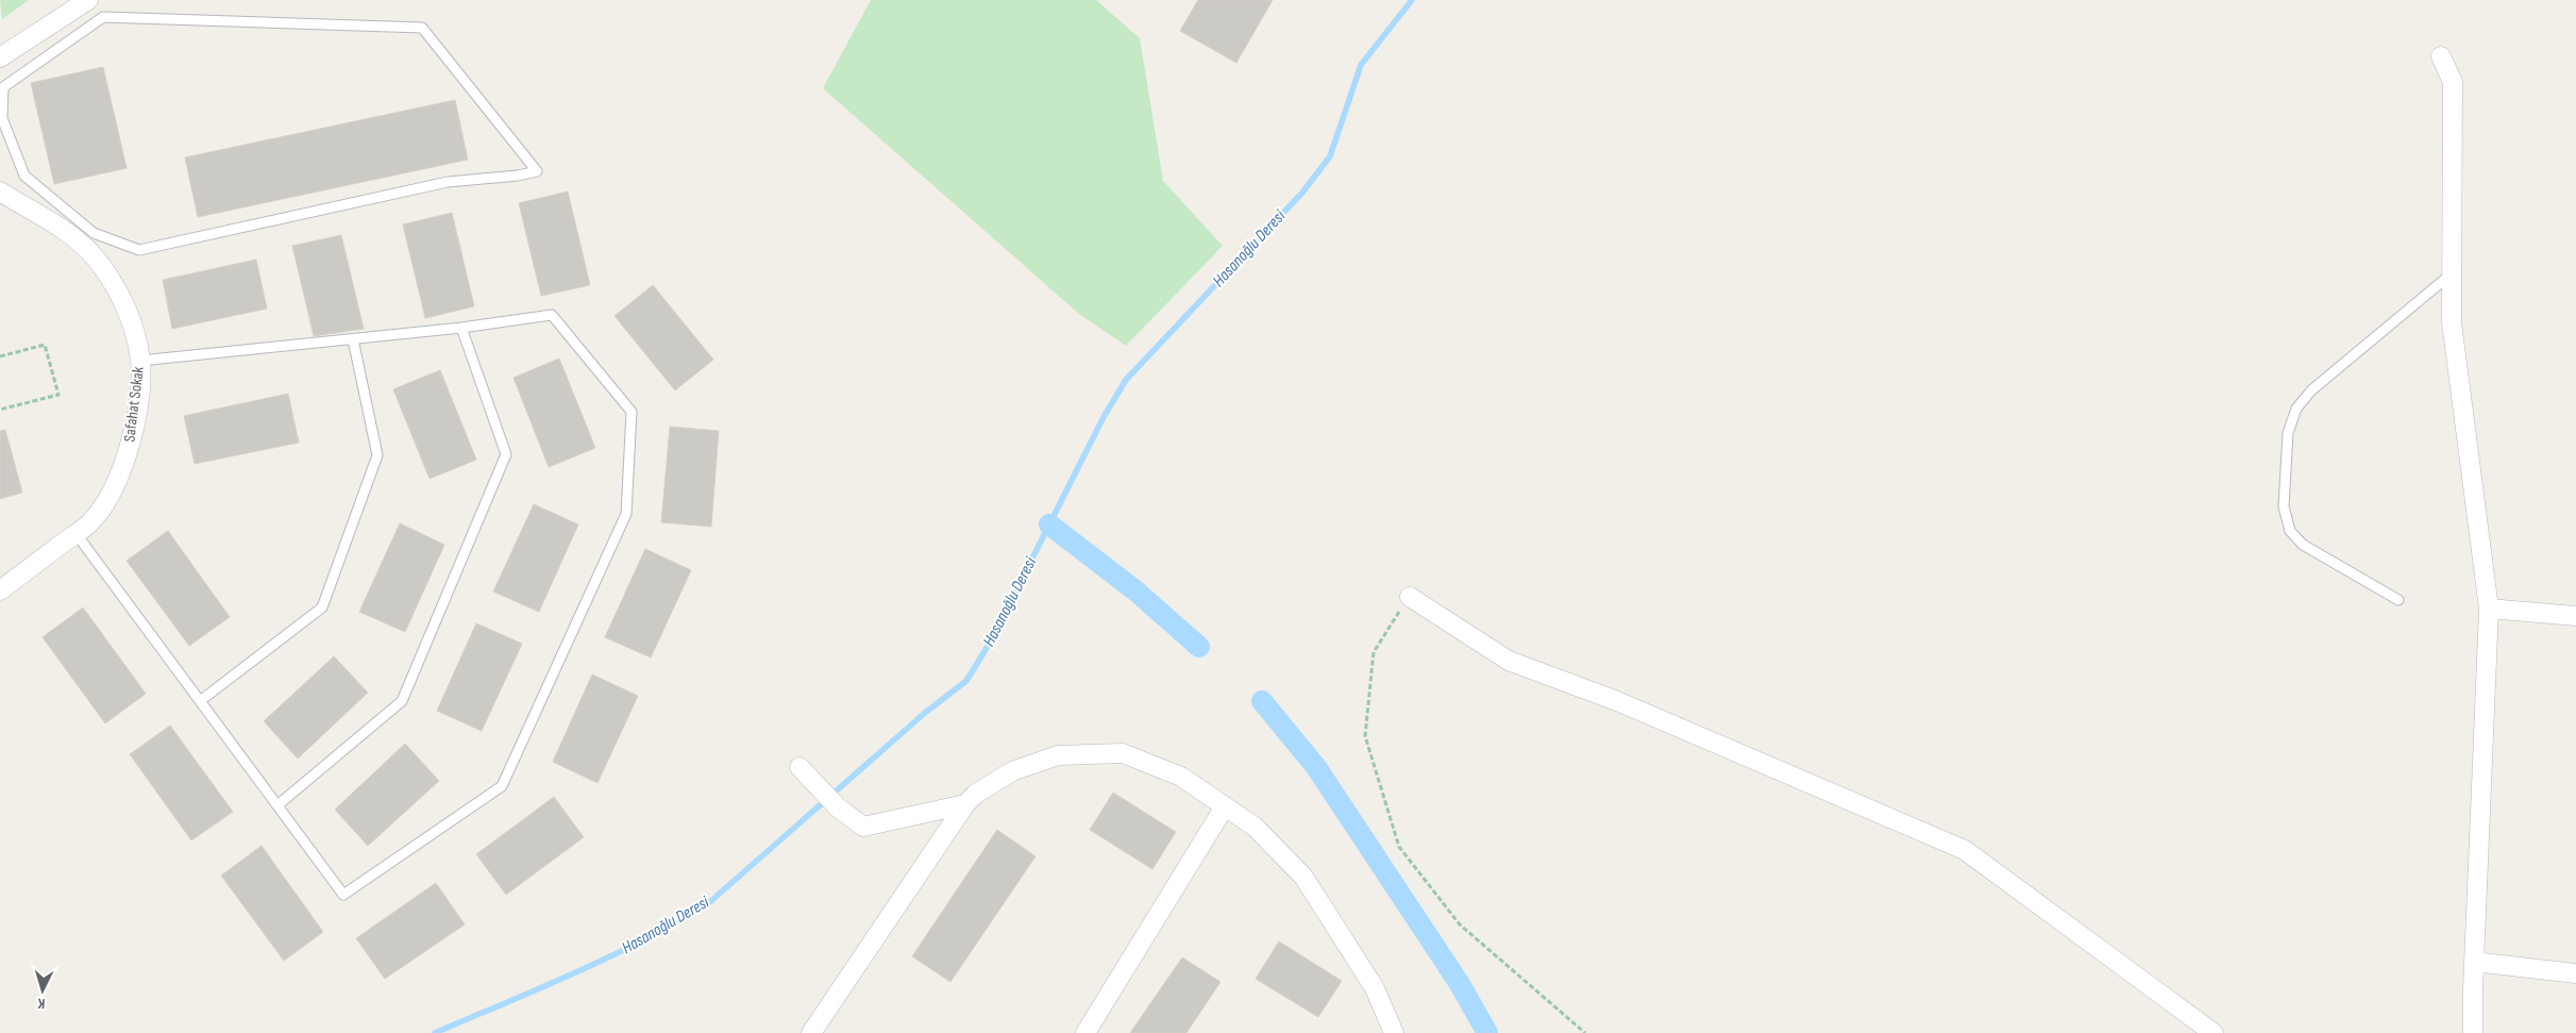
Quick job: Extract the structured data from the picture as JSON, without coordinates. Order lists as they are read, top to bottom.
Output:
{
  "streets": {
    "street": ["Safahat Sokak"]
  },
  "water": ["Hasanoğlu Deresi"],
  "north": "bottom"
}
